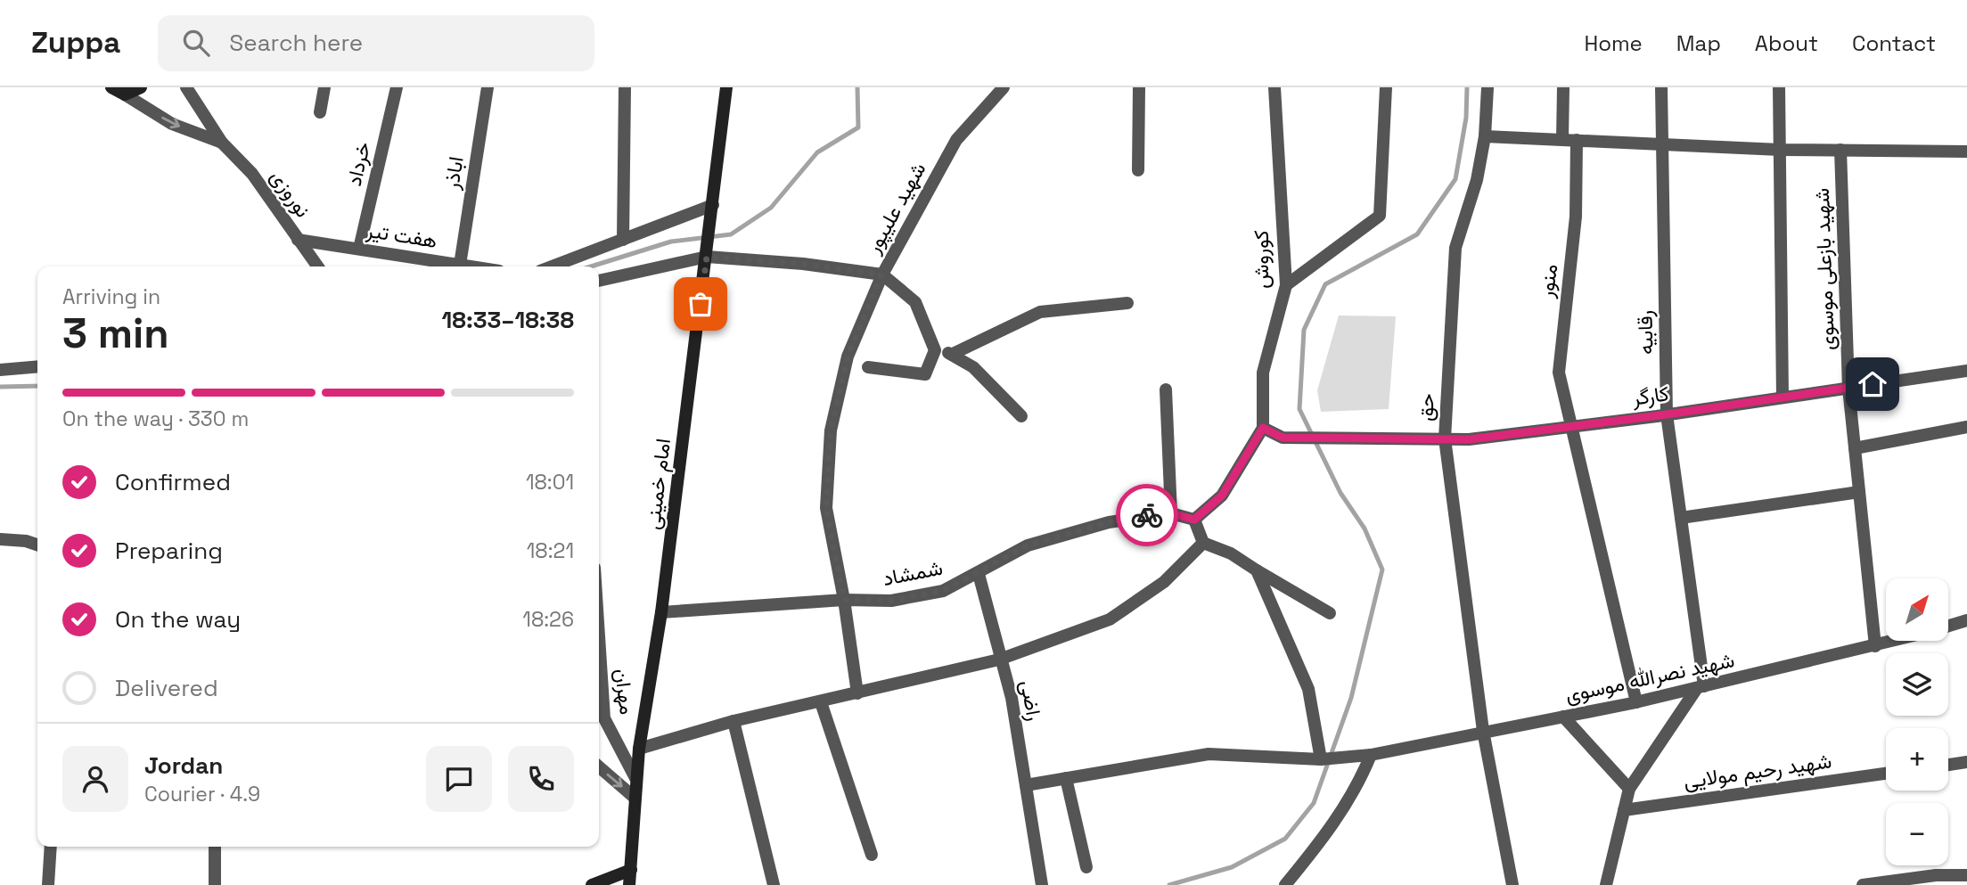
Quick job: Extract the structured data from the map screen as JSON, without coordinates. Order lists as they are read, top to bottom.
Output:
{
  "streets": {
    "main road": ["امام خمینی"],
    "street": [
      "خرداد",
      "اباذر",
      "نوروزی",
      "شهید علیپور",
      "هفت تیر",
      "کوروش",
      "شهید بازعلی موسوی",
      "منور",
      "رقابیه",
      "کارگر",
      "حق",
      "شمشاد",
      "شهید نصرالله موسوی",
      "مهران",
      "راضی",
      "شهید رحیم مولایی"
    ]
  },
  "crossings": [
    ["خرداد", "هفت تیر"],
    ["اباذر", "هفت تیر"],
    ["نوروزی", "هفت تیر"],
    ["شهید علیپور", "شمشاد"],
    ["شهید علیپور", "راضی"],
    ["کوروش", "کارگر"],
    ["شهید بازعلی موسوی", "کارگر"],
    ["شهید بازعلی موسوی", "شهید نصرالله موسوی"],
    ["منور", "کارگر"],
    ["منور", "شهید نصرالله موسوی"],
    ["رقابیه", "کارگر"],
    ["رقابیه", "شهید نصرالله موسوی"],
    ["کارگر", "حق"],
    ["حق", "شهید نصرالله موسوی"],
    ["امام خمینی", "شمشاد"],
    ["امام خمینی", "مهران"],
    ["امام خمینی", "راضی"]
  ],
  "north": "top right",
  "page": {
    "header": "Zuppa",
    "search": "Search here",
    "nav": [
      "Home",
      "Map",
      "About",
      "Contact"
    ],
    "heading": ["3 min", "Arriving in", "18:33–18:38"],
    "panel": ["Jordan", "Courier · 4.9"],
    "bar": "On the way · 330 m",
    "list": [
      ["Confirmed", "18:01"],
      ["Preparing", "18:21"],
      ["On the way", "18:26"],
      "Delivered"
    ],
    "map_buttons": ["+", "−"]
  }
}
